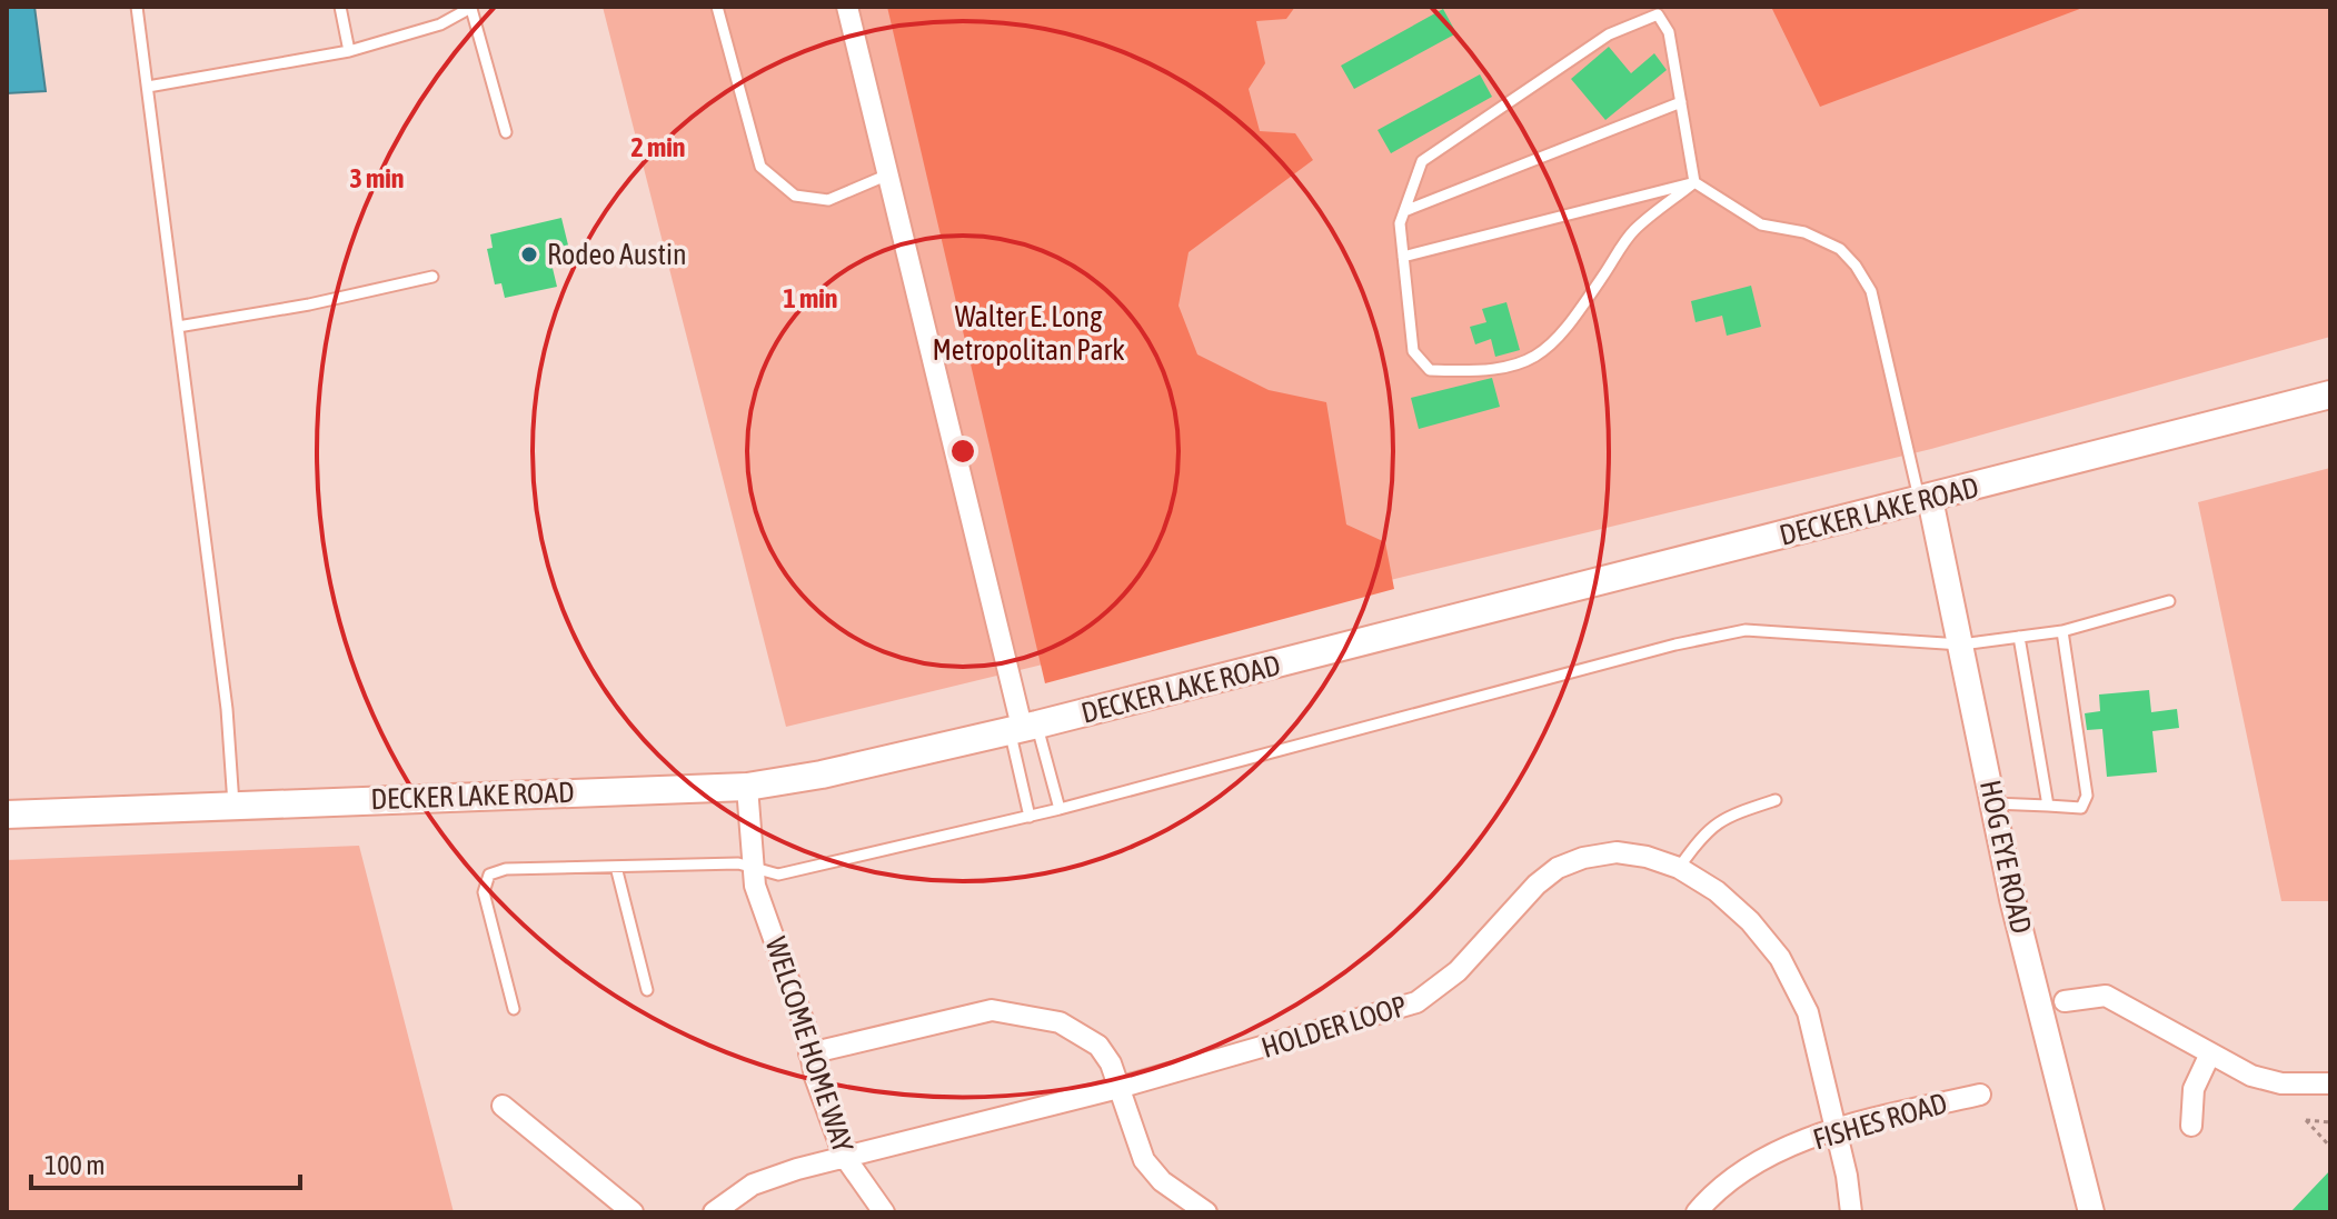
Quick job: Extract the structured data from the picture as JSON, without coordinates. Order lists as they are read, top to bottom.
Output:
{
  "streets": {
    "main road": ["DECKER LAKE ROAD"],
    "street": [
      "HOG EYE ROAD",
      "HOLDER LOOP",
      "WELCOME HOME WAY",
      "FISHES ROAD"
    ]
  },
  "crossings": [
    ["DECKER LAKE ROAD", "HOG EYE ROAD"],
    ["DECKER LAKE ROAD", "WELCOME HOME WAY"],
    ["HOLDER LOOP", "WELCOME HOME WAY"],
    ["HOLDER LOOP", "FISHES ROAD"]
  ],
  "parks": ["Walter E. Long Metropolitan Park"],
  "places": ["Rodeo Austin"],
  "scale_bar": "100 m",
  "rings": ["2 min", "3 min", "1 min"]
}
